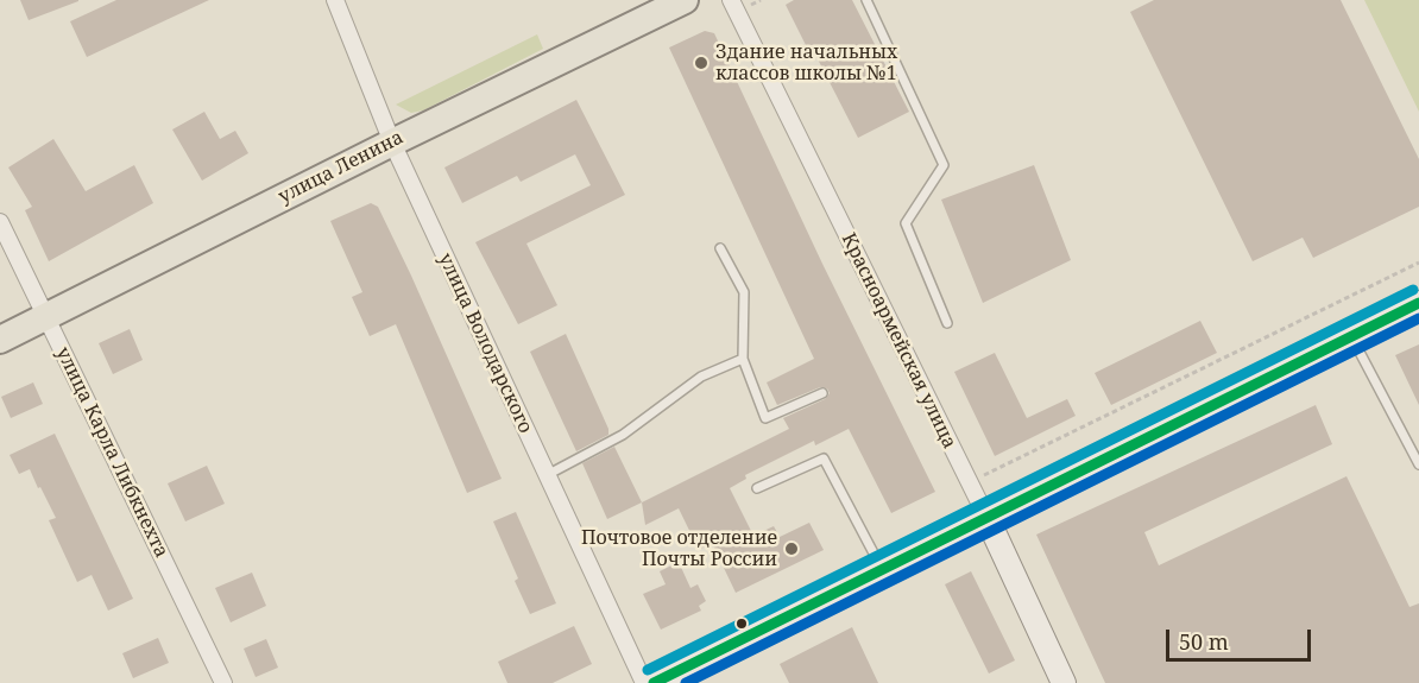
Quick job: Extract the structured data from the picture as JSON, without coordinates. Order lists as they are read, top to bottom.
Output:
{
  "streets": {
    "main road": ["улица Ленина", "Красноармейская улица"],
    "street": ["улица Володарского", "улица Карла Либкнехта"]
  },
  "crossings": [
    ["улица Ленина", "улица Володарского"],
    ["улица Ленина", "улица Карла Либкнехта"]
  ],
  "places": ["Здание начальных классов школы №1", "Почтовое отделение Почты России"],
  "scale_bar": "50 m"
}
